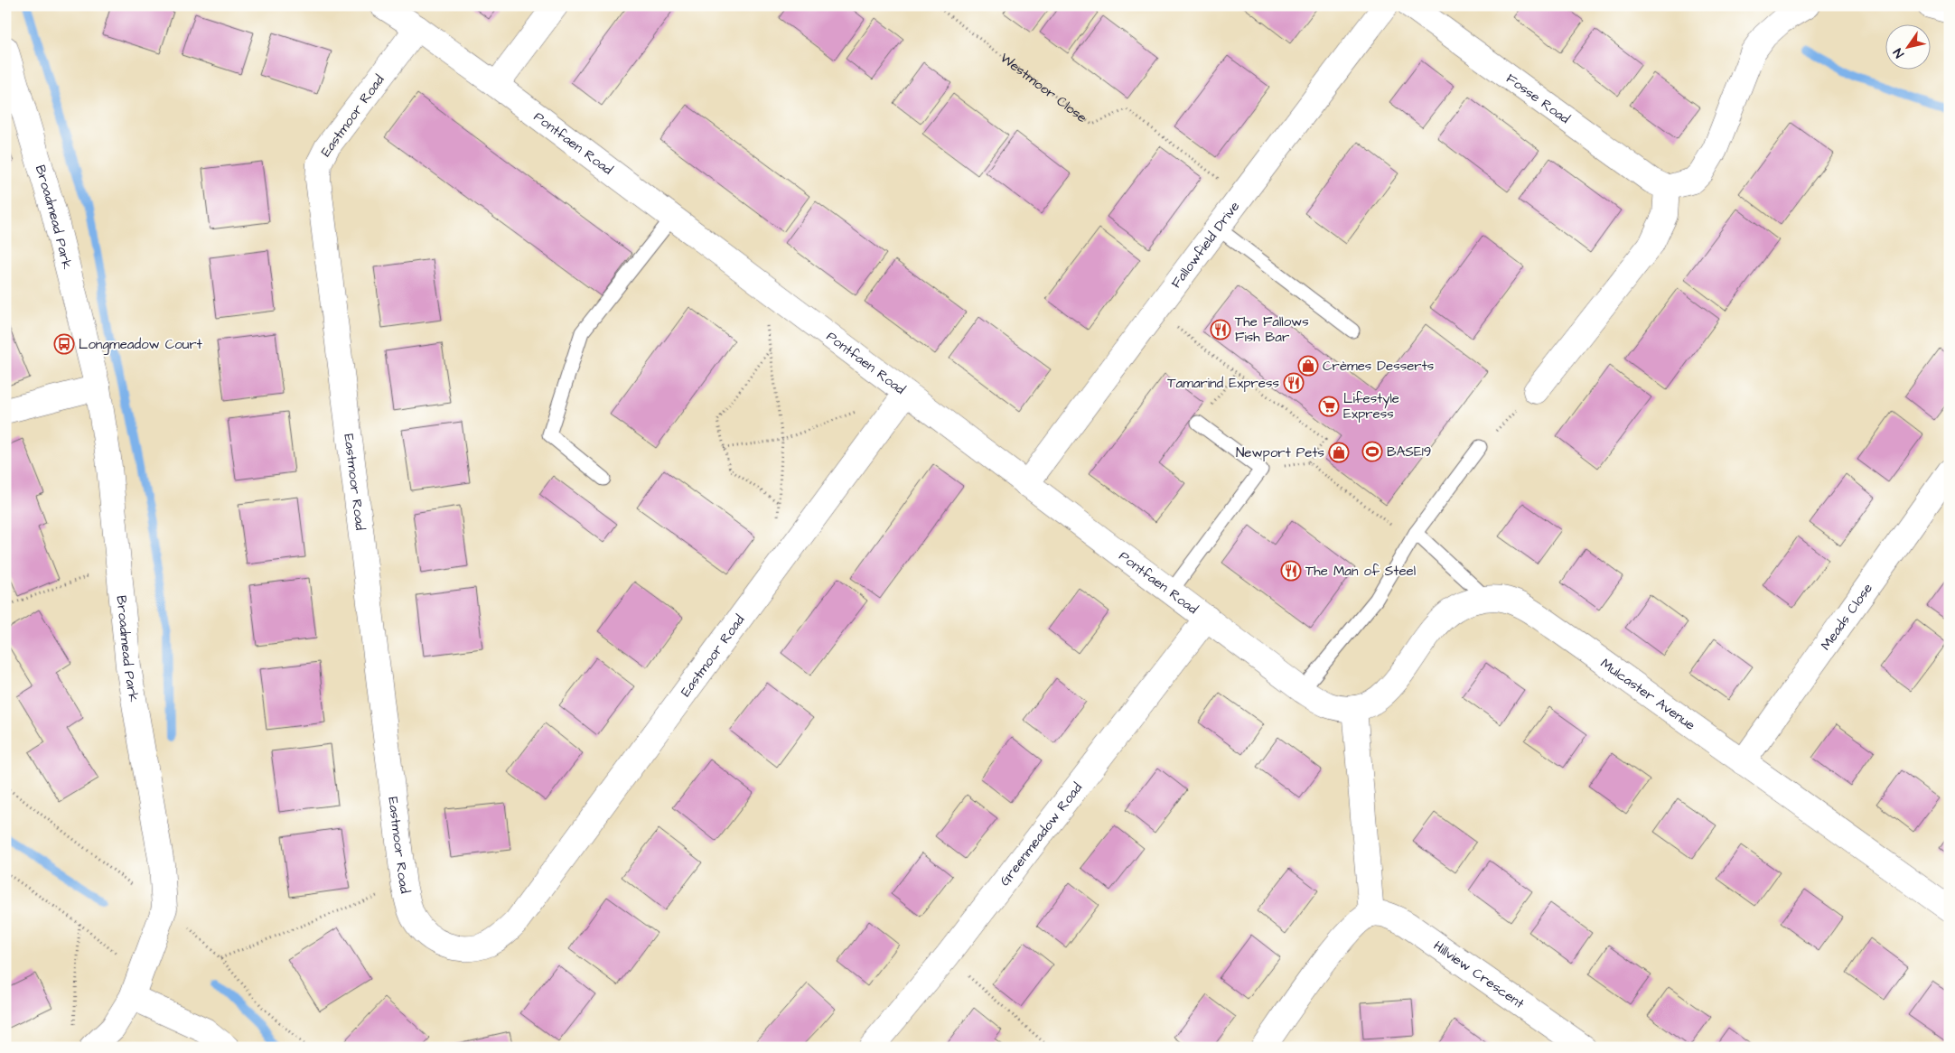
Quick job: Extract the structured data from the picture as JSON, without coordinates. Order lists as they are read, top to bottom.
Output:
{
  "streets": {
    "street": [
      "Fosse Road",
      "Eastmoor Road",
      "Pontfaen Road",
      "Broadmead Park",
      "Fallowfield Drive",
      "Meads Close",
      "Mulcaster Avenue",
      "Greenmeadow Road",
      "Hillview Crescent"
    ],
    "path": ["Westmoor Close"]
  },
  "crossings": [
    ["Westmoor Close", "Fallowfield Drive"],
    ["Eastmoor Road", "Pontfaen Road"],
    ["Pontfaen Road", "Fallowfield Drive"],
    ["Pontfaen Road", "Mulcaster Avenue"],
    ["Pontfaen Road", "Greenmeadow Road"],
    ["Meads Close", "Mulcaster Avenue"]
  ],
  "places": {
    "restaurant": ["The Fallows Fish Bar", "Tamarind Express", "The Man of Steel"],
    "bus stop": ["Longmeadow Court"],
    "shop": ["Crèmes Desserts", "Newport Pets"],
    "supermarket": ["Lifestyle Express"],
    "sports": ["BASE19"]
  },
  "north": "bottom left"
}
